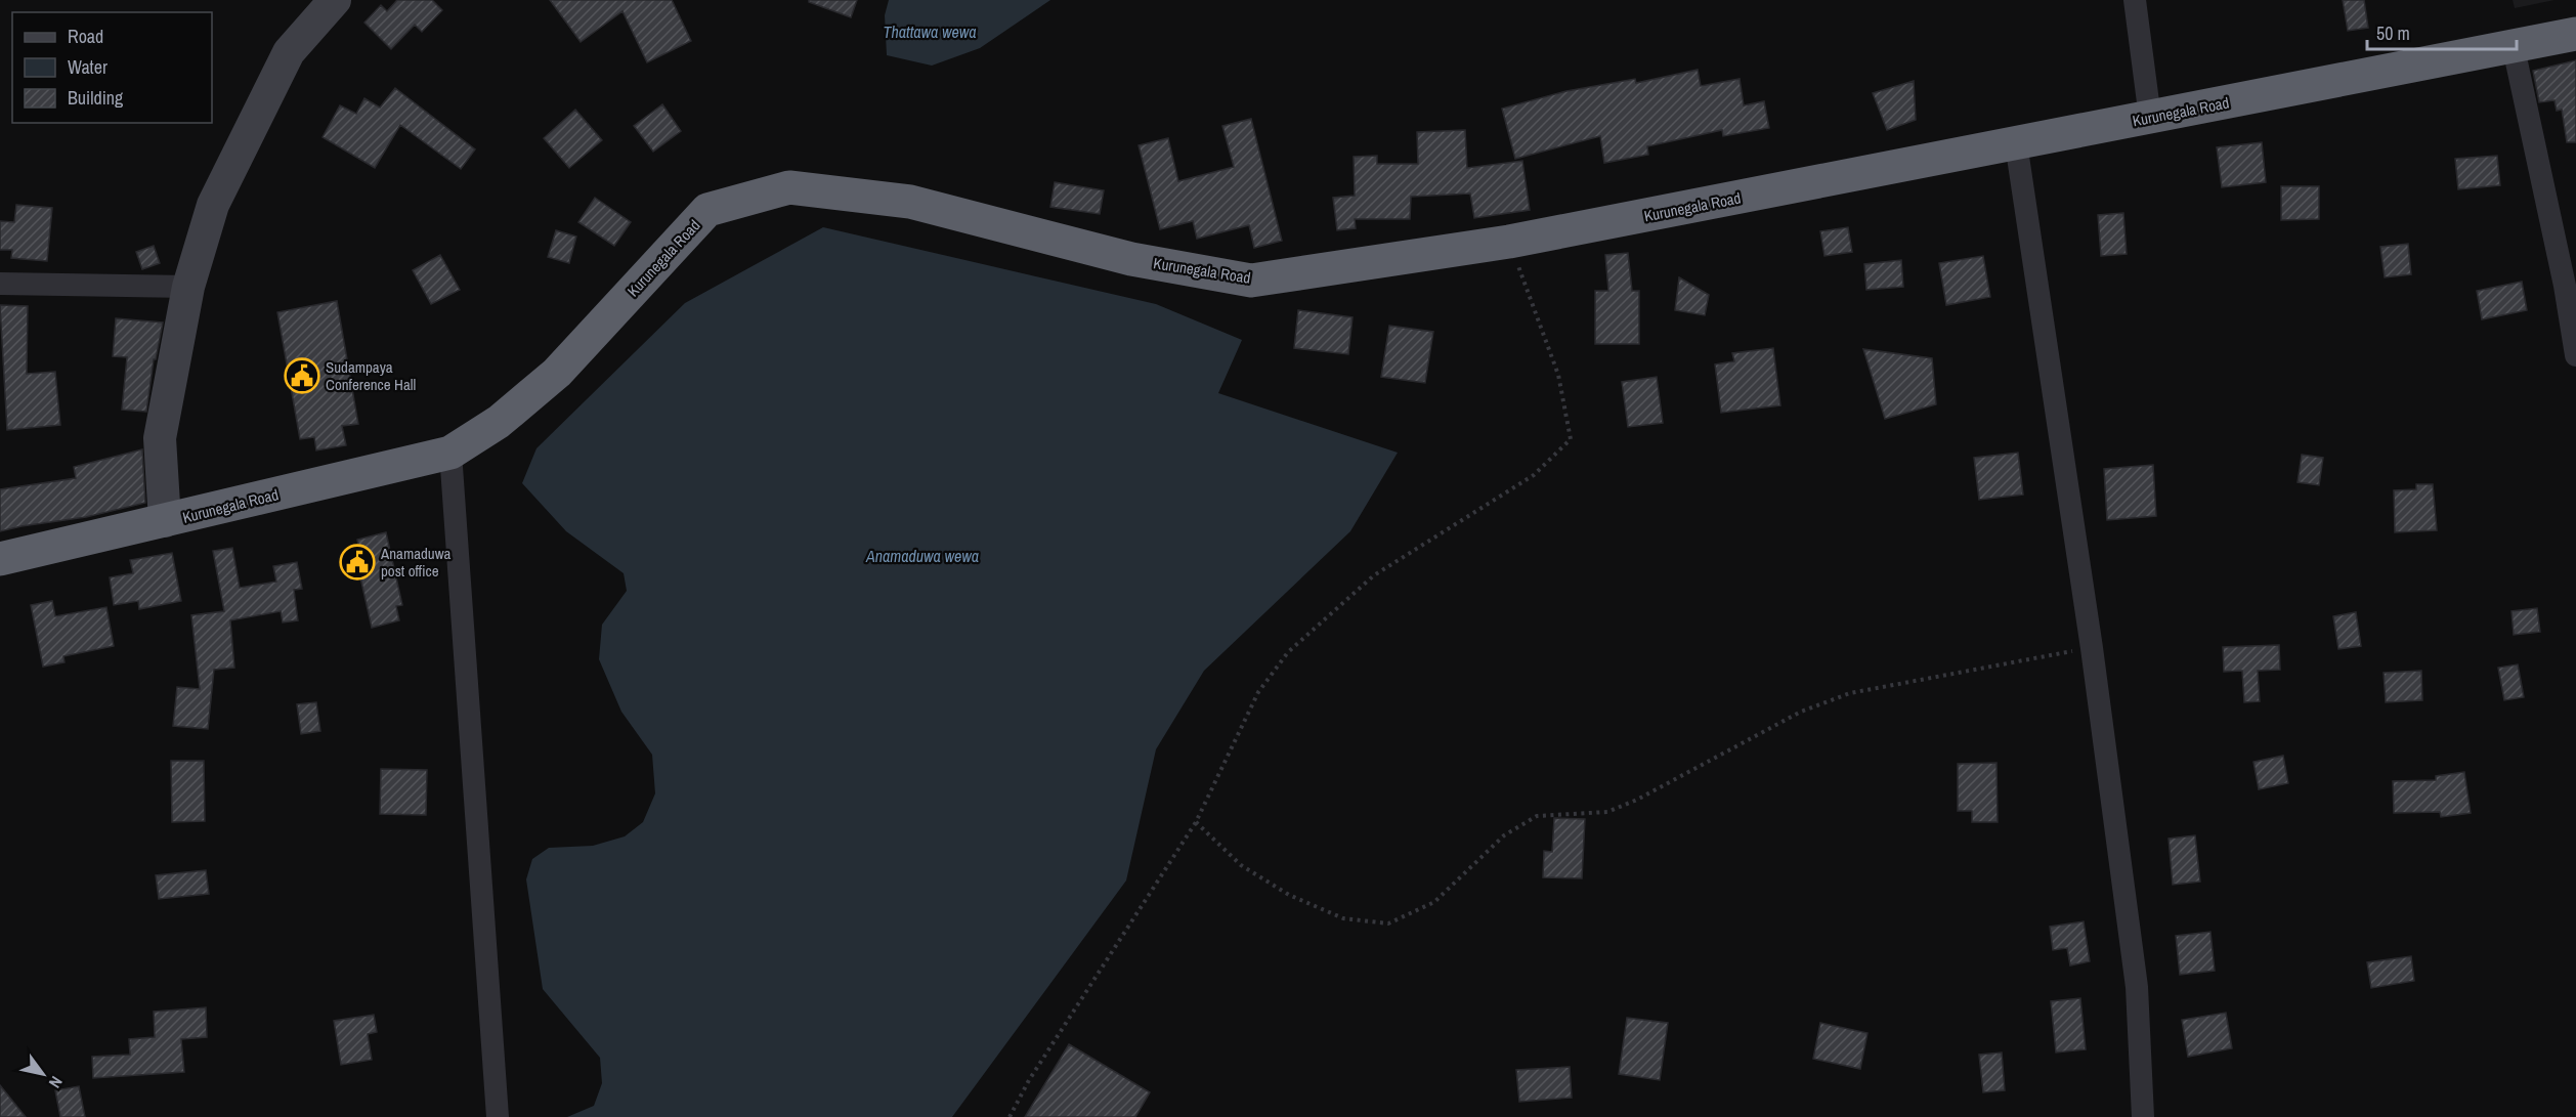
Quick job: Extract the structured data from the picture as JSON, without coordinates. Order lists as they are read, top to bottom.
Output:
{
  "streets": {
    "highway": ["Kurunegala Road"]
  },
  "water": ["Thattawa wewa", "Anamaduwa wewa"],
  "places": {
    "public building": ["Sudampaya Conference Hall", "Anamaduwa post office"]
  },
  "legend": ["Road", "Water", "Building"],
  "scale_bar": "50 m",
  "north": "bottom right"
}
